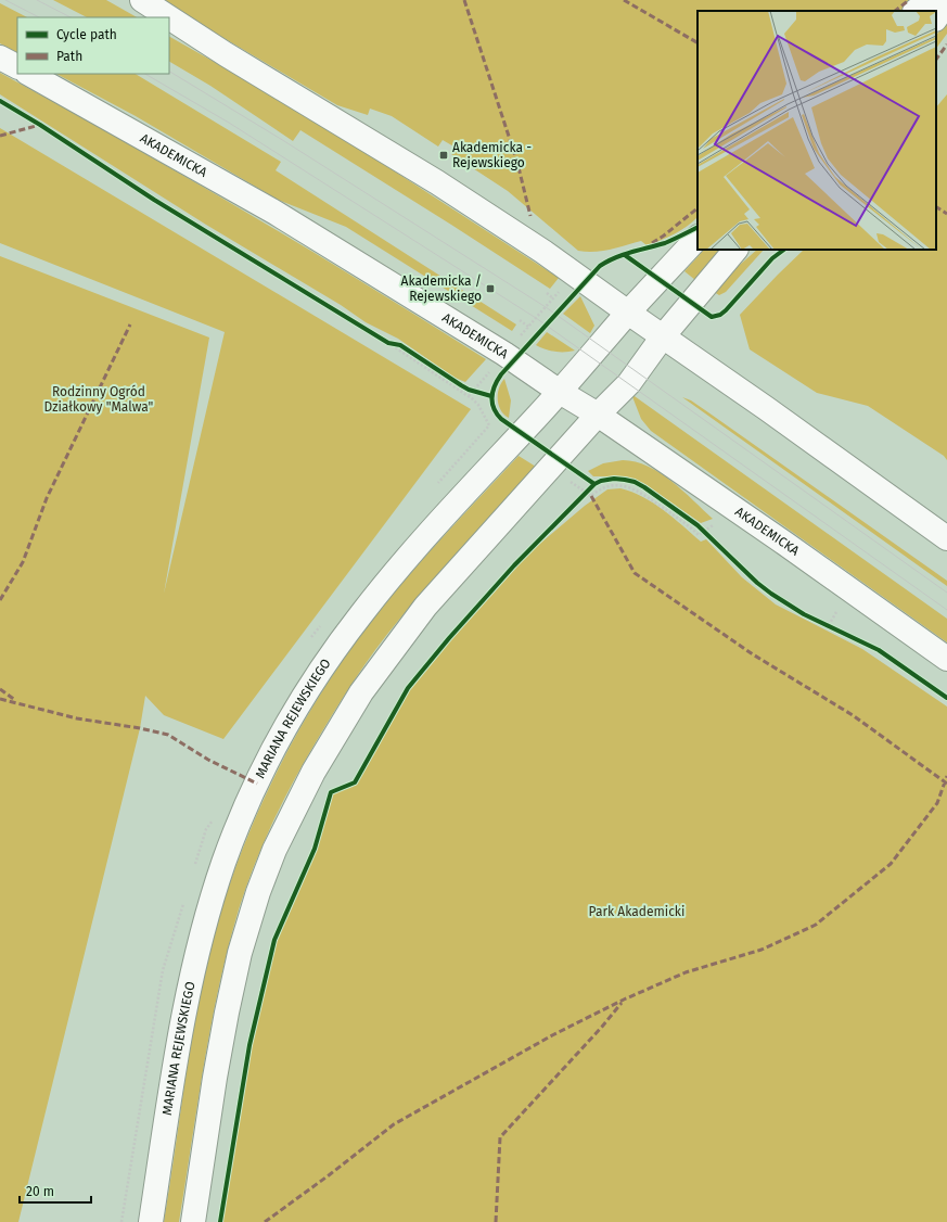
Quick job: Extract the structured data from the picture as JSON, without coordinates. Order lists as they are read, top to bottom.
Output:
{
  "streets": {
    "street": ["AKADEMICKA", "MARIANA REJEWSKIEGO"]
  },
  "crossings": [
    ["AKADEMICKA", "MARIANA REJEWSKIEGO"]
  ],
  "parks": ["Rodzinny Ogród Działkowy \"Malwa\"", "Park Akademicki"],
  "places": {
    "transit": ["Akademicka - Rejewskiego", "Akademicka / Rejewskiego"]
  },
  "legend": ["Cycle path", "Path"],
  "scale_bar": "20 m"
}
